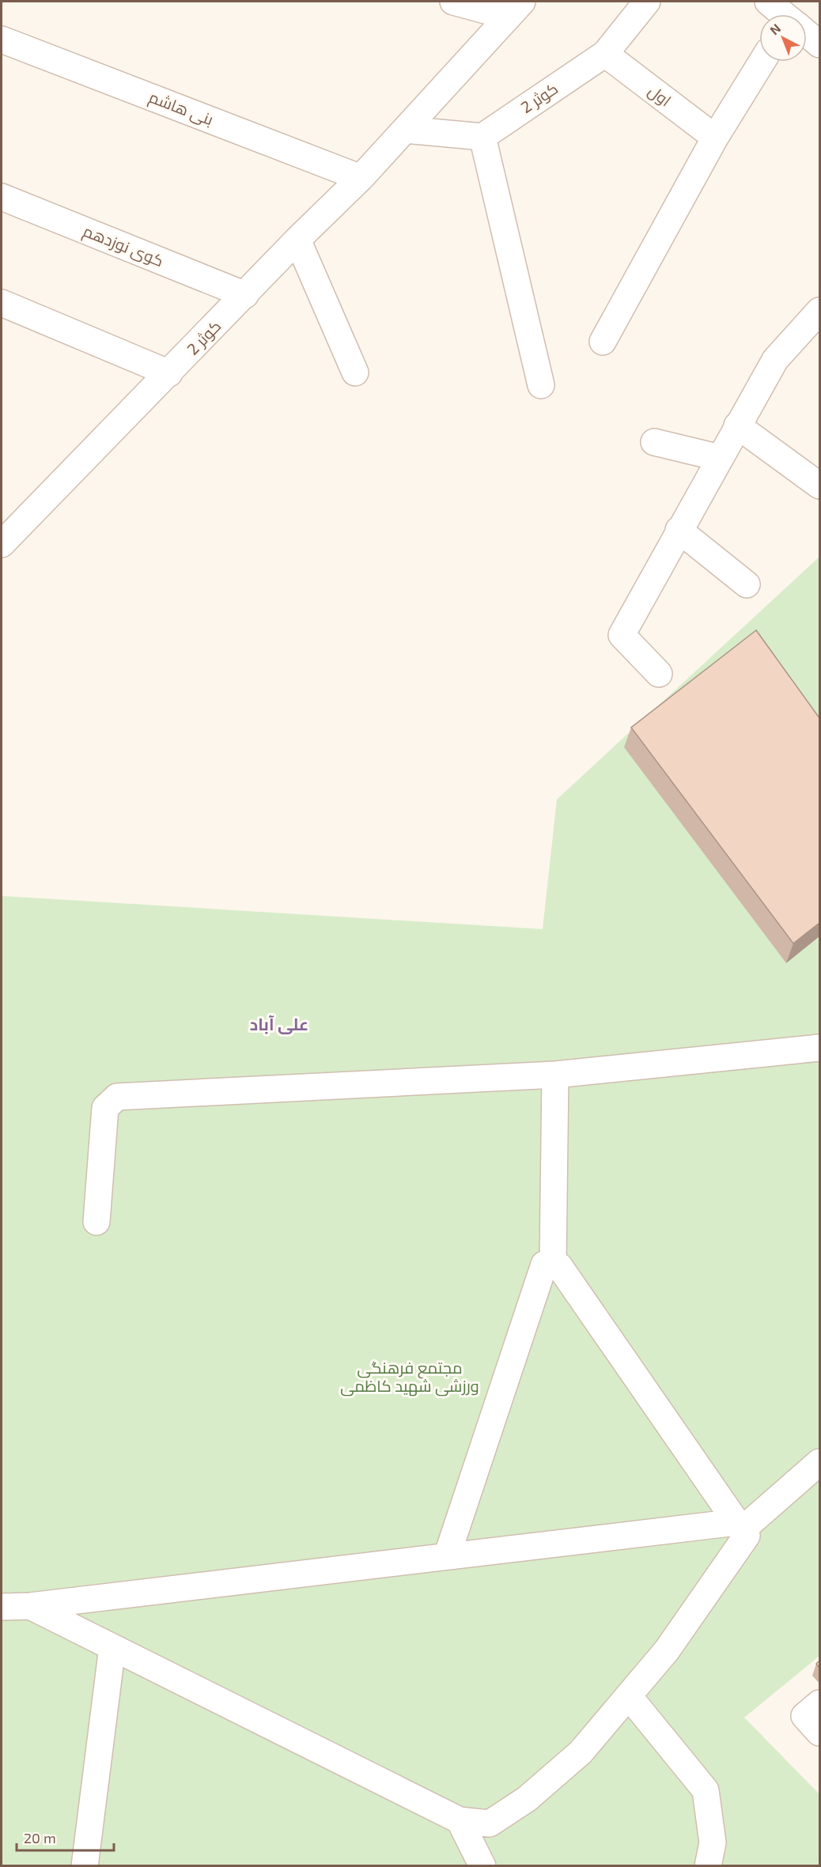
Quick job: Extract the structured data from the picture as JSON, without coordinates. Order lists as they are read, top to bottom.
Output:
{
  "streets": {
    "street": [
      "اول",
      "کوثر 2",
      "بنی هاشم",
      "کوی نوزدهم"
    ]
  },
  "crossings": [
    ["اول", "کوثر 2"],
    ["کوثر 2", "بنی هاشم"],
    ["کوثر 2", "کوی نوزدهم"]
  ],
  "districts": ["علی آباد"],
  "parks": ["مجتمع فرهنگی ورزشی شهید کاظمی"],
  "scale_bar": "20 m",
  "north": "top left"
}
